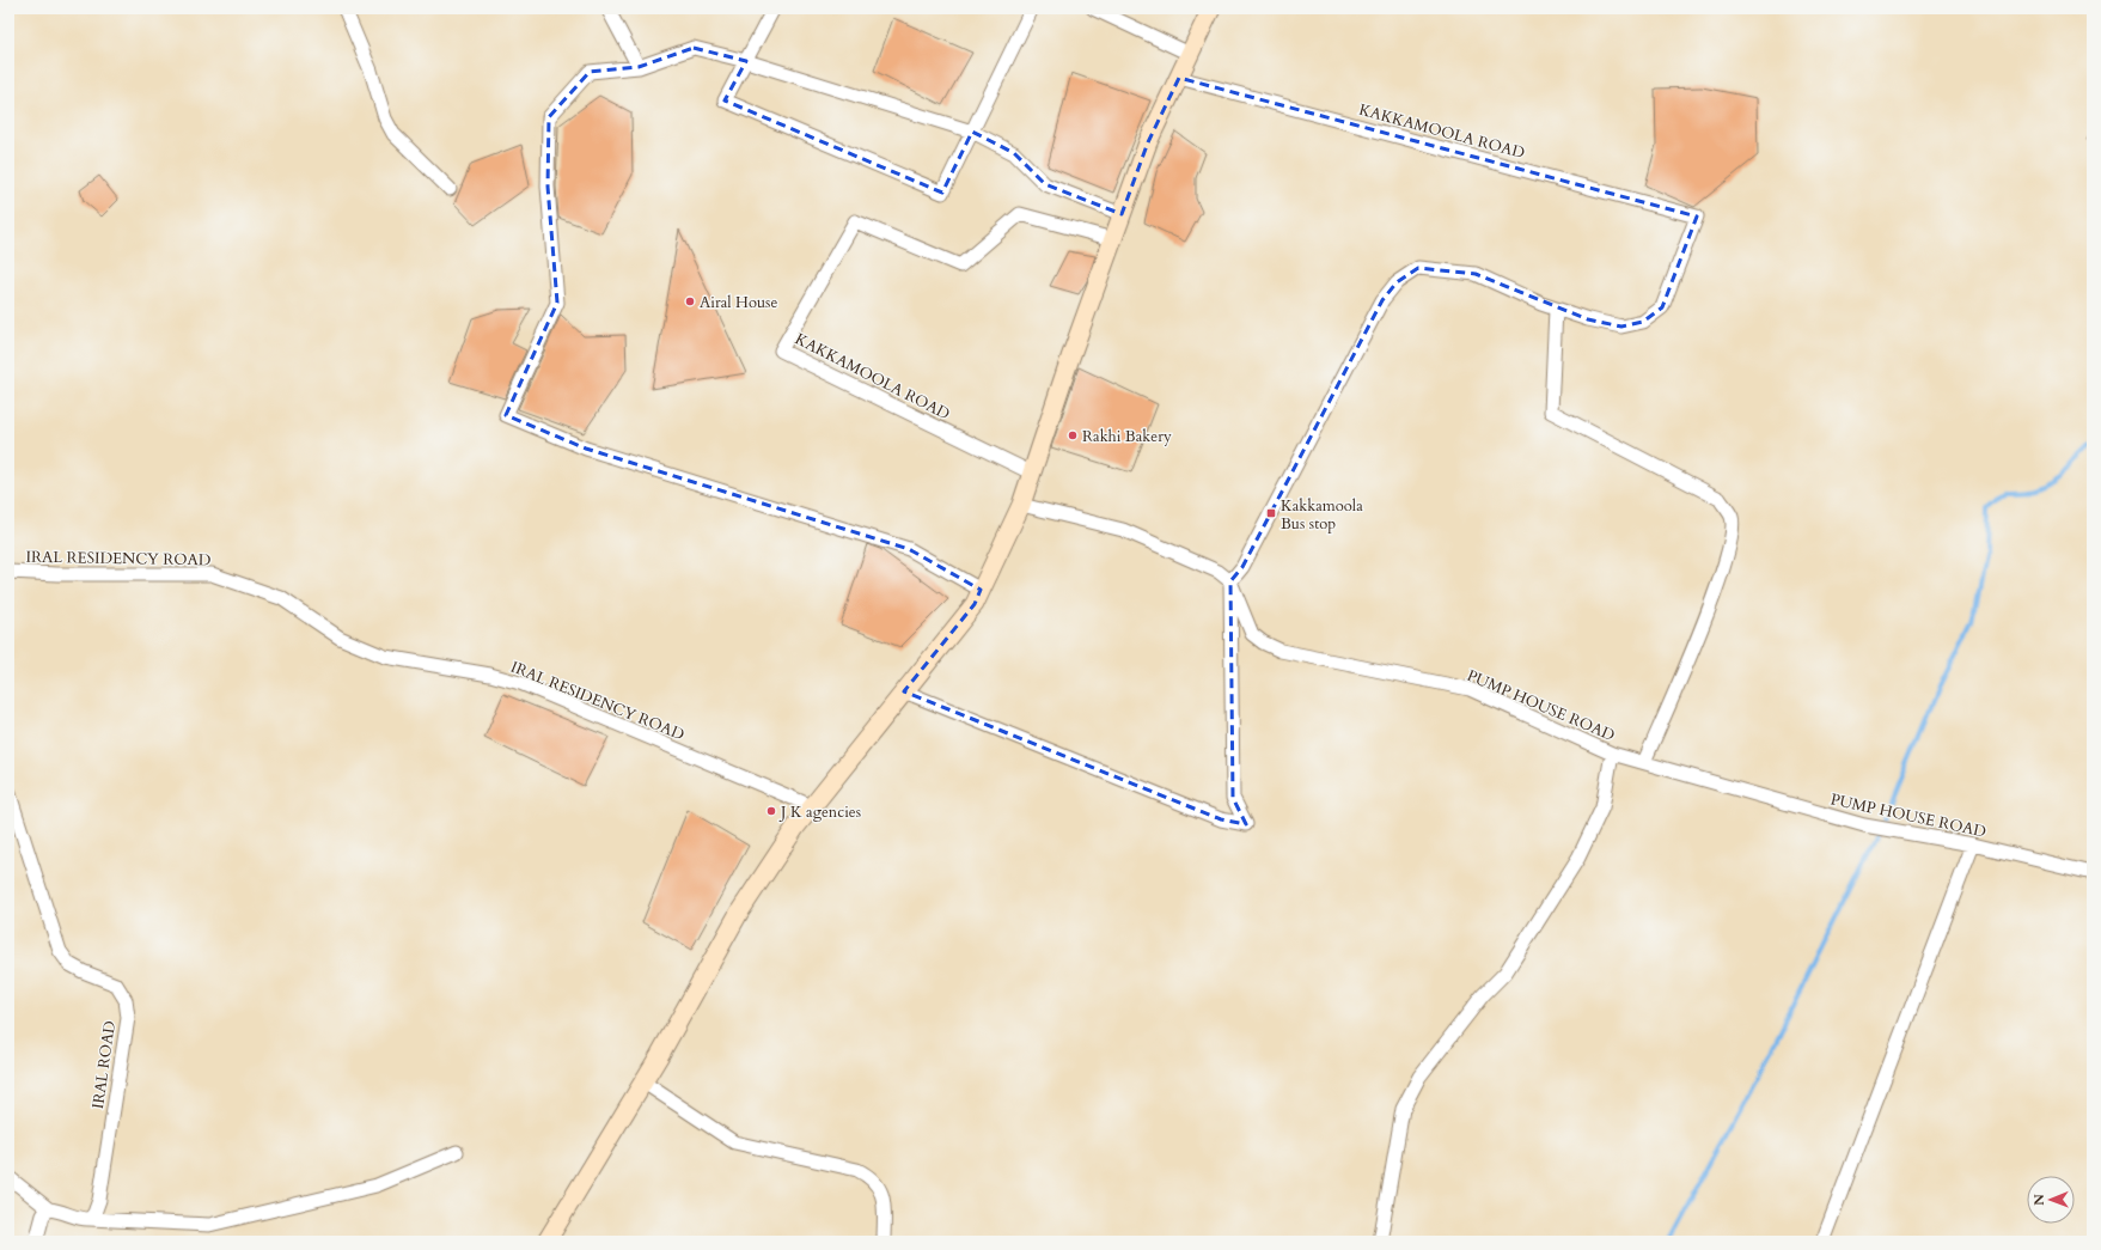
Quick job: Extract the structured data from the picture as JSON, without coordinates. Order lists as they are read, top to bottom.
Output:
{
  "streets": {
    "street": [
      "KAKKAMOOLA ROAD",
      "IRAL RESIDENCY ROAD",
      "PUMP HOUSE ROAD",
      "IRAL ROAD"
    ]
  },
  "places": {
    "other": ["Airal House", "Rakhi Bakery", "J K agencies"],
    "transit": ["Kakkamoola Bus stop"]
  },
  "north": "left"
}
